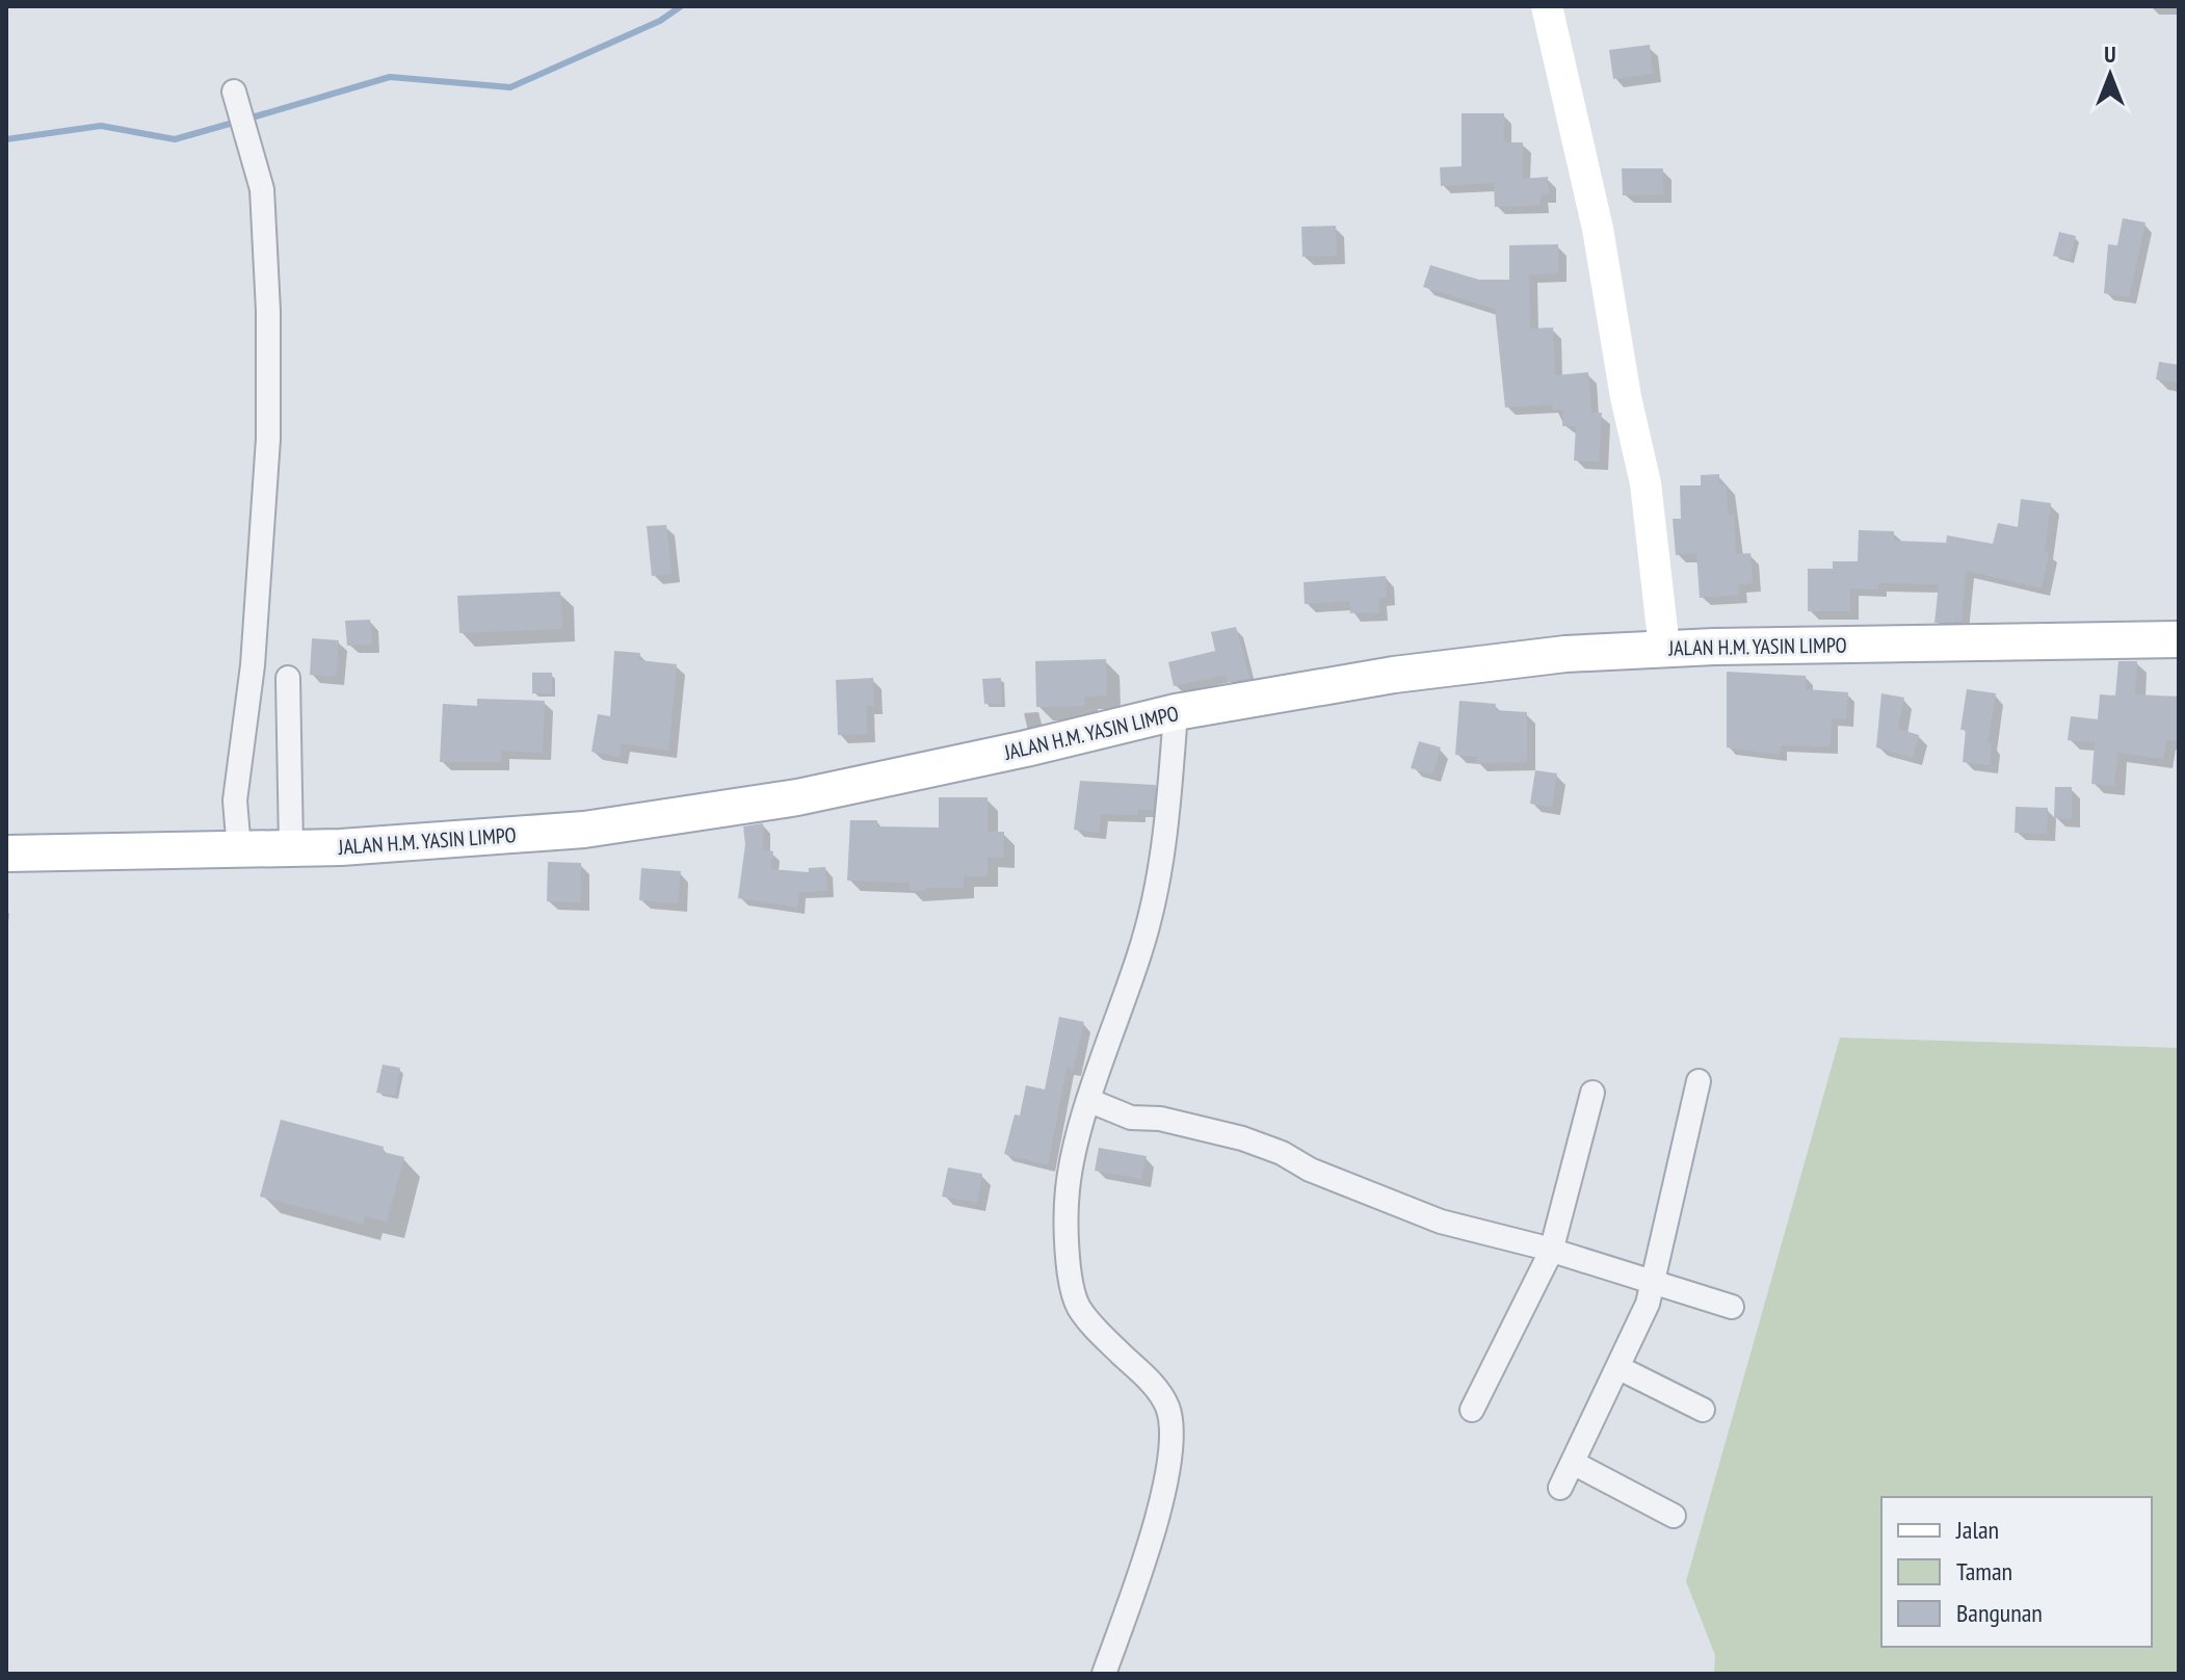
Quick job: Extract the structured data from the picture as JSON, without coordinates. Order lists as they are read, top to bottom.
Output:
{
  "streets": {
    "main road": ["JALAN H.M. YASIN LIMPO"]
  },
  "legend": ["Jalan", "Taman", "Bangunan"],
  "north": "top"
}
